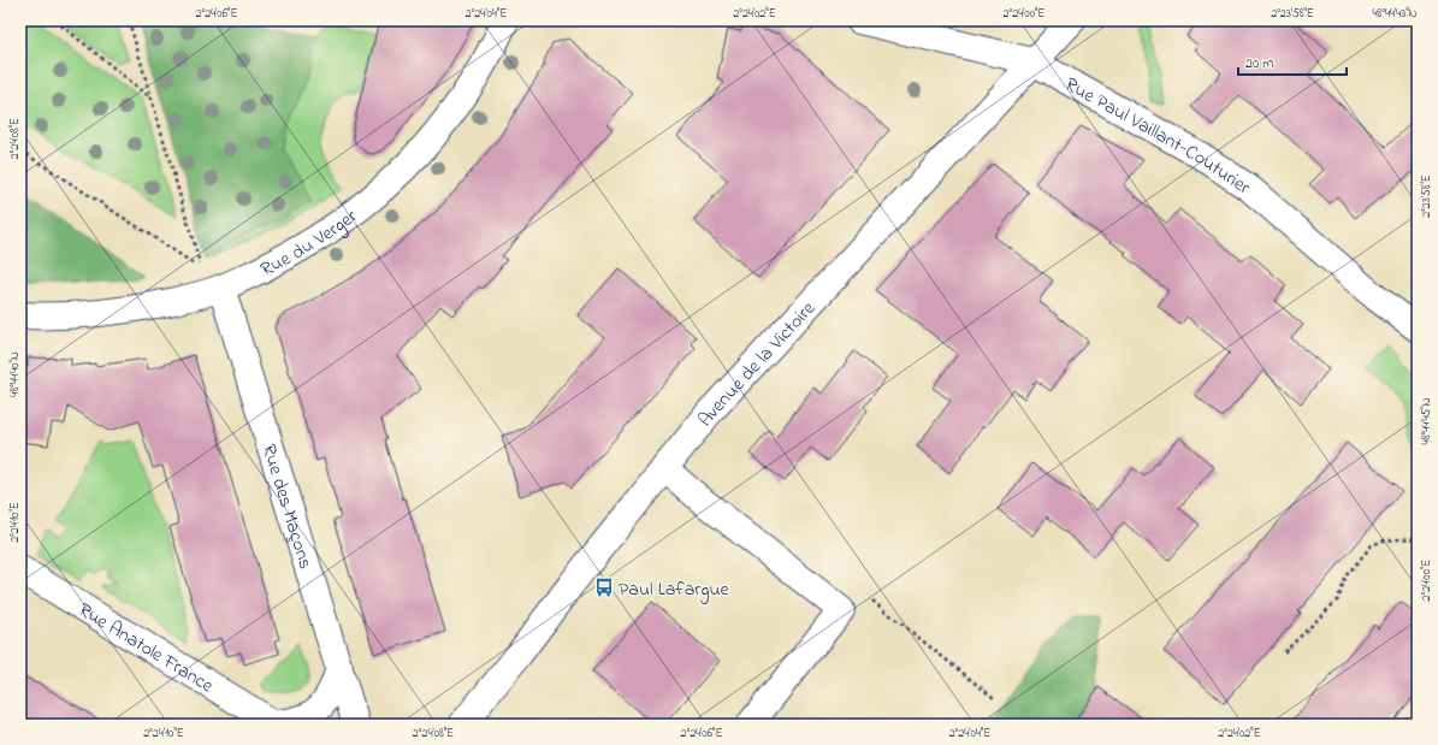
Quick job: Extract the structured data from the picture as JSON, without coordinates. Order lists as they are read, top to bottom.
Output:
{
  "streets": {
    "street": [
      "Rue Paul Vaillant-Couturier",
      "Rue du Verger",
      "Avenue de la Victoire",
      "Rue des Maçons",
      "Rue Anatole France"
    ]
  },
  "crossings": [
    ["Rue Paul Vaillant-Couturier", "Avenue de la Victoire"],
    ["Rue du Verger", "Rue des Maçons"],
    ["Rue des Maçons", "Rue Anatole France"]
  ],
  "places": {
    "bus stop": ["Paul Lafargue"]
  },
  "scale_bar": "20 m",
  "coordinates": [
    "2°24'06\"E",
    "2°24'04\"E",
    "2°24'02\"E",
    "2°24'00\"E",
    "2°23'58\"E",
    "48°44'43\"N",
    "2°24'08\"E",
    "48°44'40\"N",
    "48°44'45\"N",
    "2°24'10\"E"
  ]
}
